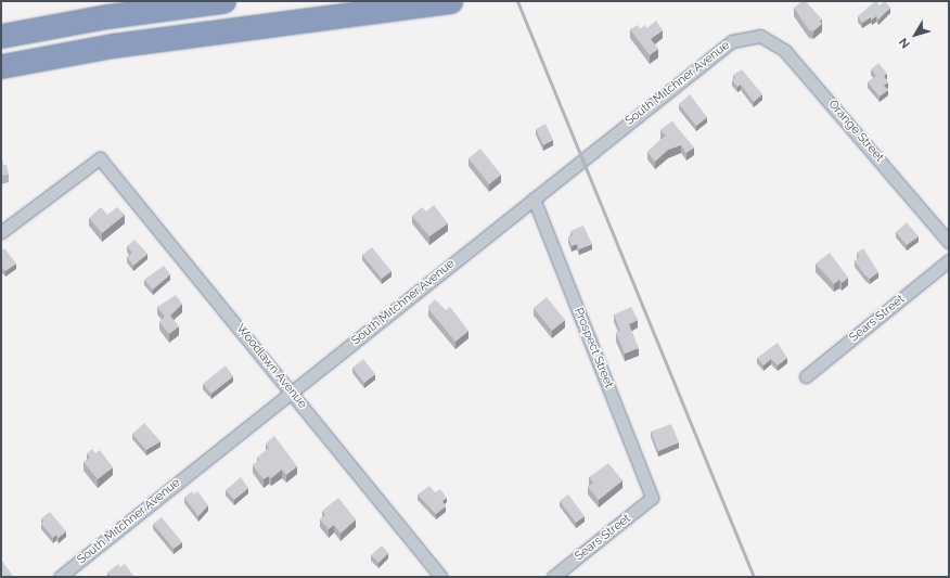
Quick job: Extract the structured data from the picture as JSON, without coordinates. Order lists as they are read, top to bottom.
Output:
{
  "streets": {
    "street": [
      "South Mitchner Avenue",
      "Orange Street",
      "Sears Street",
      "Prospect Street",
      "Woodlawn Avenue"
    ]
  },
  "crossings": [
    ["South Mitchner Avenue", "Orange Street"],
    ["South Mitchner Avenue", "Prospect Street"],
    ["South Mitchner Avenue", "Woodlawn Avenue"],
    ["Sears Street", "Prospect Street"]
  ],
  "north": "bottom left"
}
